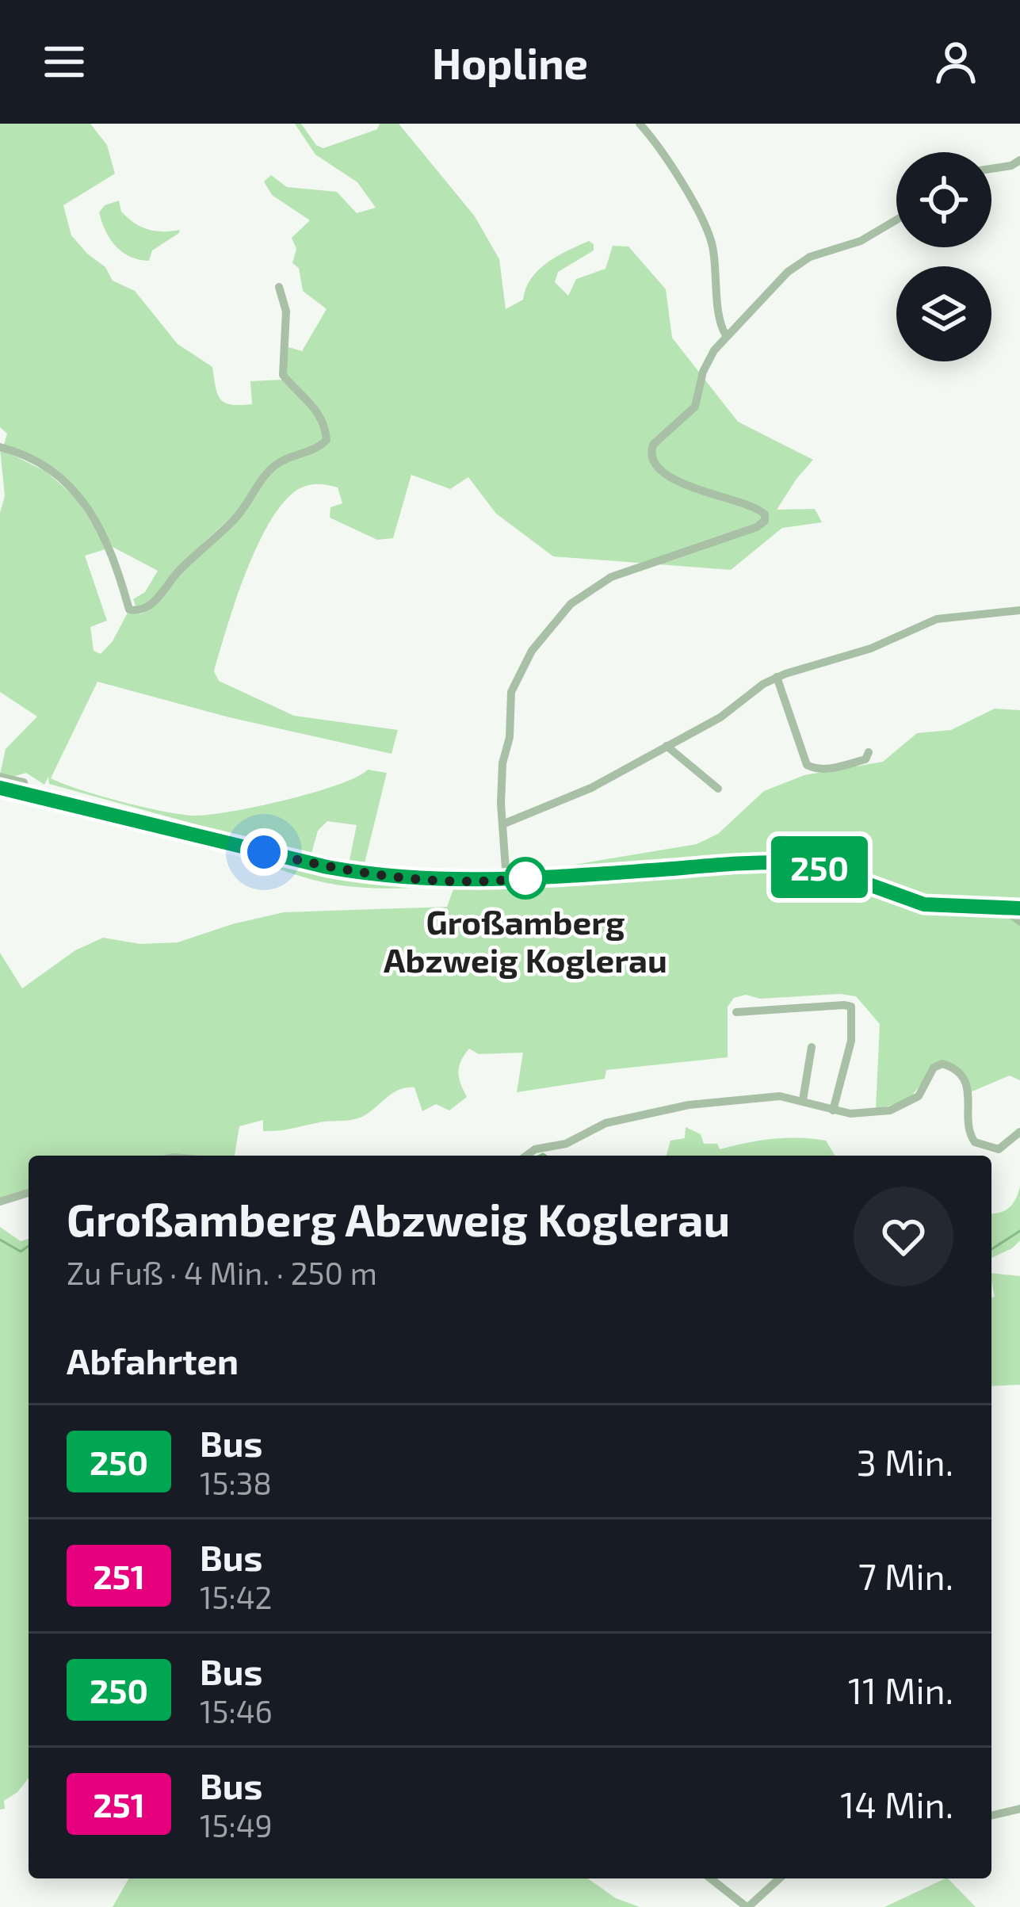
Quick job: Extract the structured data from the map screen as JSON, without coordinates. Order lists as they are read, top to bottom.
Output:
{
  "places": ["Großamberg Abzweig Koglerau"],
  "lines": ["bus line 250"],
  "page": {
    "header": "Hopline",
    "on_map": "250",
    "heading": [
      ["Großamberg Abzweig Koglerau", "Zu Fuß · 4 Min. · 250 m"],
      "Abfahrten"
    ],
    "list": [
      {
        "mark": "250",
        "name": "Bus",
        "note": "15:38",
        "value": "3 Min."
      },
      {
        "mark": "251",
        "name": "Bus",
        "note": "15:42",
        "value": "7 Min."
      },
      {
        "mark": "250",
        "name": "Bus",
        "note": "15:46",
        "value": "11 Min."
      },
      {
        "mark": "251",
        "name": "Bus",
        "note": "15:49",
        "value": "14 Min."
      }
    ]
  }
}
